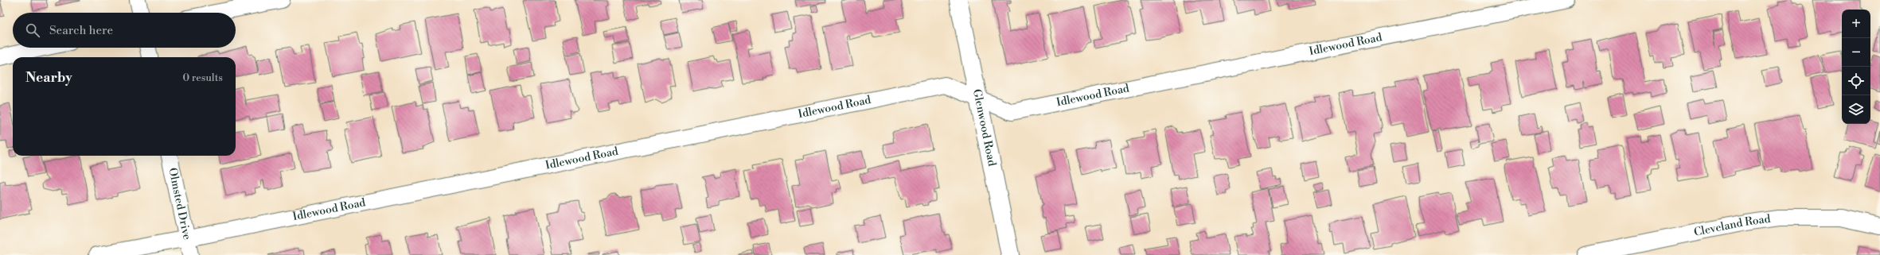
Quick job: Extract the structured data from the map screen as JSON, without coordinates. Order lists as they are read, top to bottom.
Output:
{
  "streets": {
    "street": [
      "Idlewood Road",
      "Glenwood Road",
      "Olmsted Drive",
      "Cleveland Road"
    ]
  },
  "crossings": [
    ["Idlewood Road", "Glenwood Road"],
    ["Idlewood Road", "Olmsted Drive"]
  ],
  "page": {
    "map_buttons": ["+", "−"],
    "search": "Search here",
    "heading": ["Nearby", "0 results"]
  }
}
